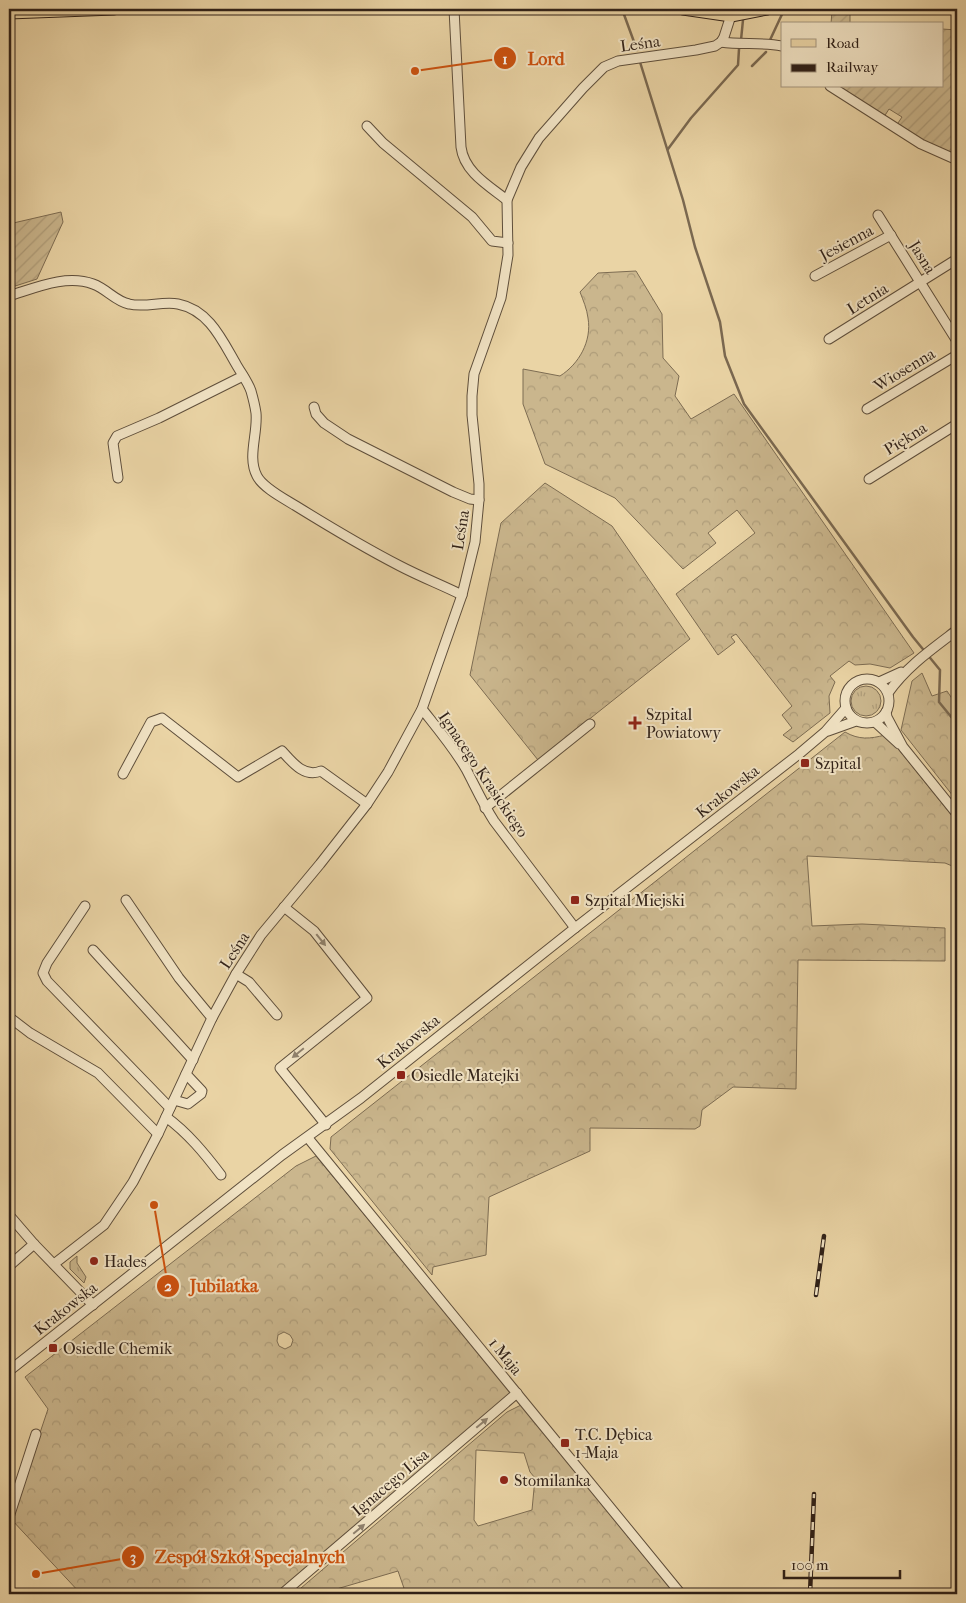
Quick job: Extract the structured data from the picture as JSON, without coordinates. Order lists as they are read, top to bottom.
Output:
{
  "streets": {
    "street": [
      "Leśna",
      "Jesienna",
      "Jasna",
      "Letnia",
      "Wiosenna",
      "Piękna",
      "Ignacego Krasickiego",
      "Krakowska",
      "1 Maja",
      "Ignacego Lisa"
    ]
  },
  "crossings": [
    ["Leśna", "Ignacego Krasickiego"],
    ["Jesienna", "Jasna"],
    ["Jasna", "Letnia"],
    ["Ignacego Krasickiego", "Krakowska"],
    ["Krakowska", "1 Maja"],
    ["1 Maja", "Ignacego Lisa"]
  ],
  "one_way": ["Ignacego Lisa"],
  "places": {
    "other": [
      "Lord",
      "Jubilatka",
      "Hades",
      "Stomilanka",
      "Zespół Szkół Specjalnych"
    ],
    "health": ["Szpital Powiatowy"],
    "transit": [
      "Szpital",
      "Szpital Miejski",
      "Osiedle Matejki",
      "Osiedle Chemik",
      "T.C. Dębica 1-Maja"
    ]
  },
  "legend": ["Road", "Railway"],
  "scale_bar": "100 m"
}
